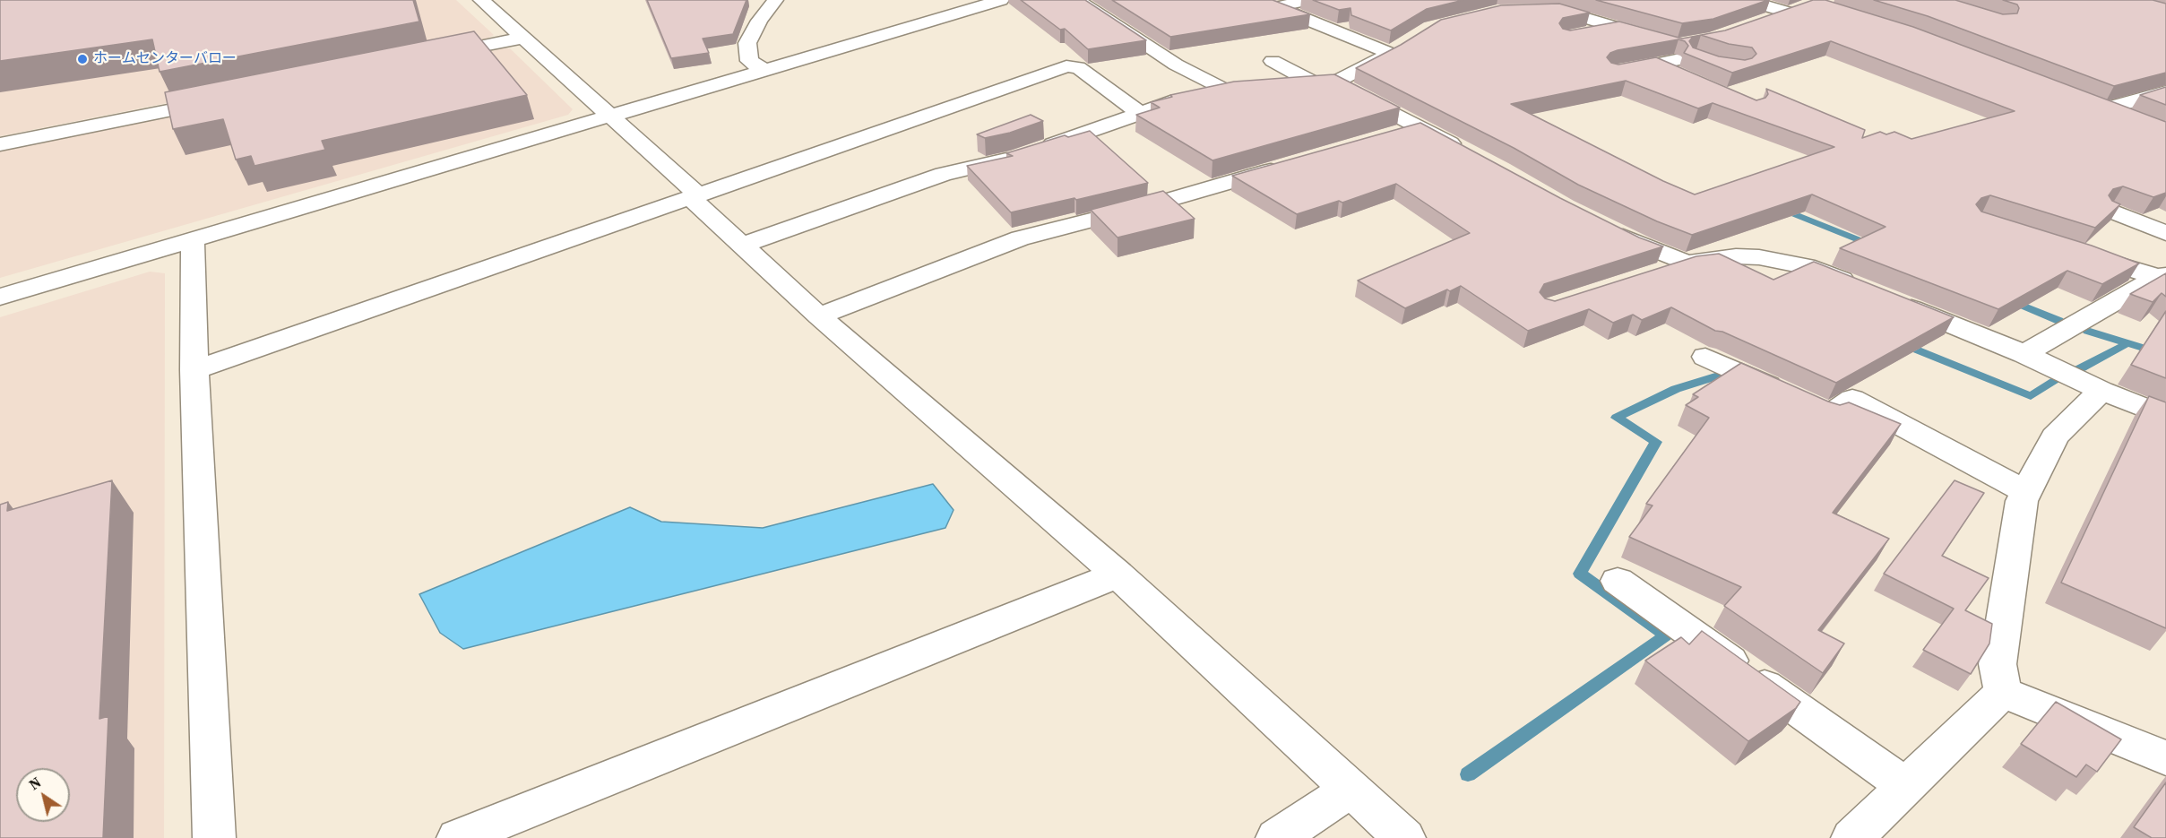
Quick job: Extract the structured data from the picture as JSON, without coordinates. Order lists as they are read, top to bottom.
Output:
{
  "places": ["ホームセンターバロー"],
  "north": "top left"
}
